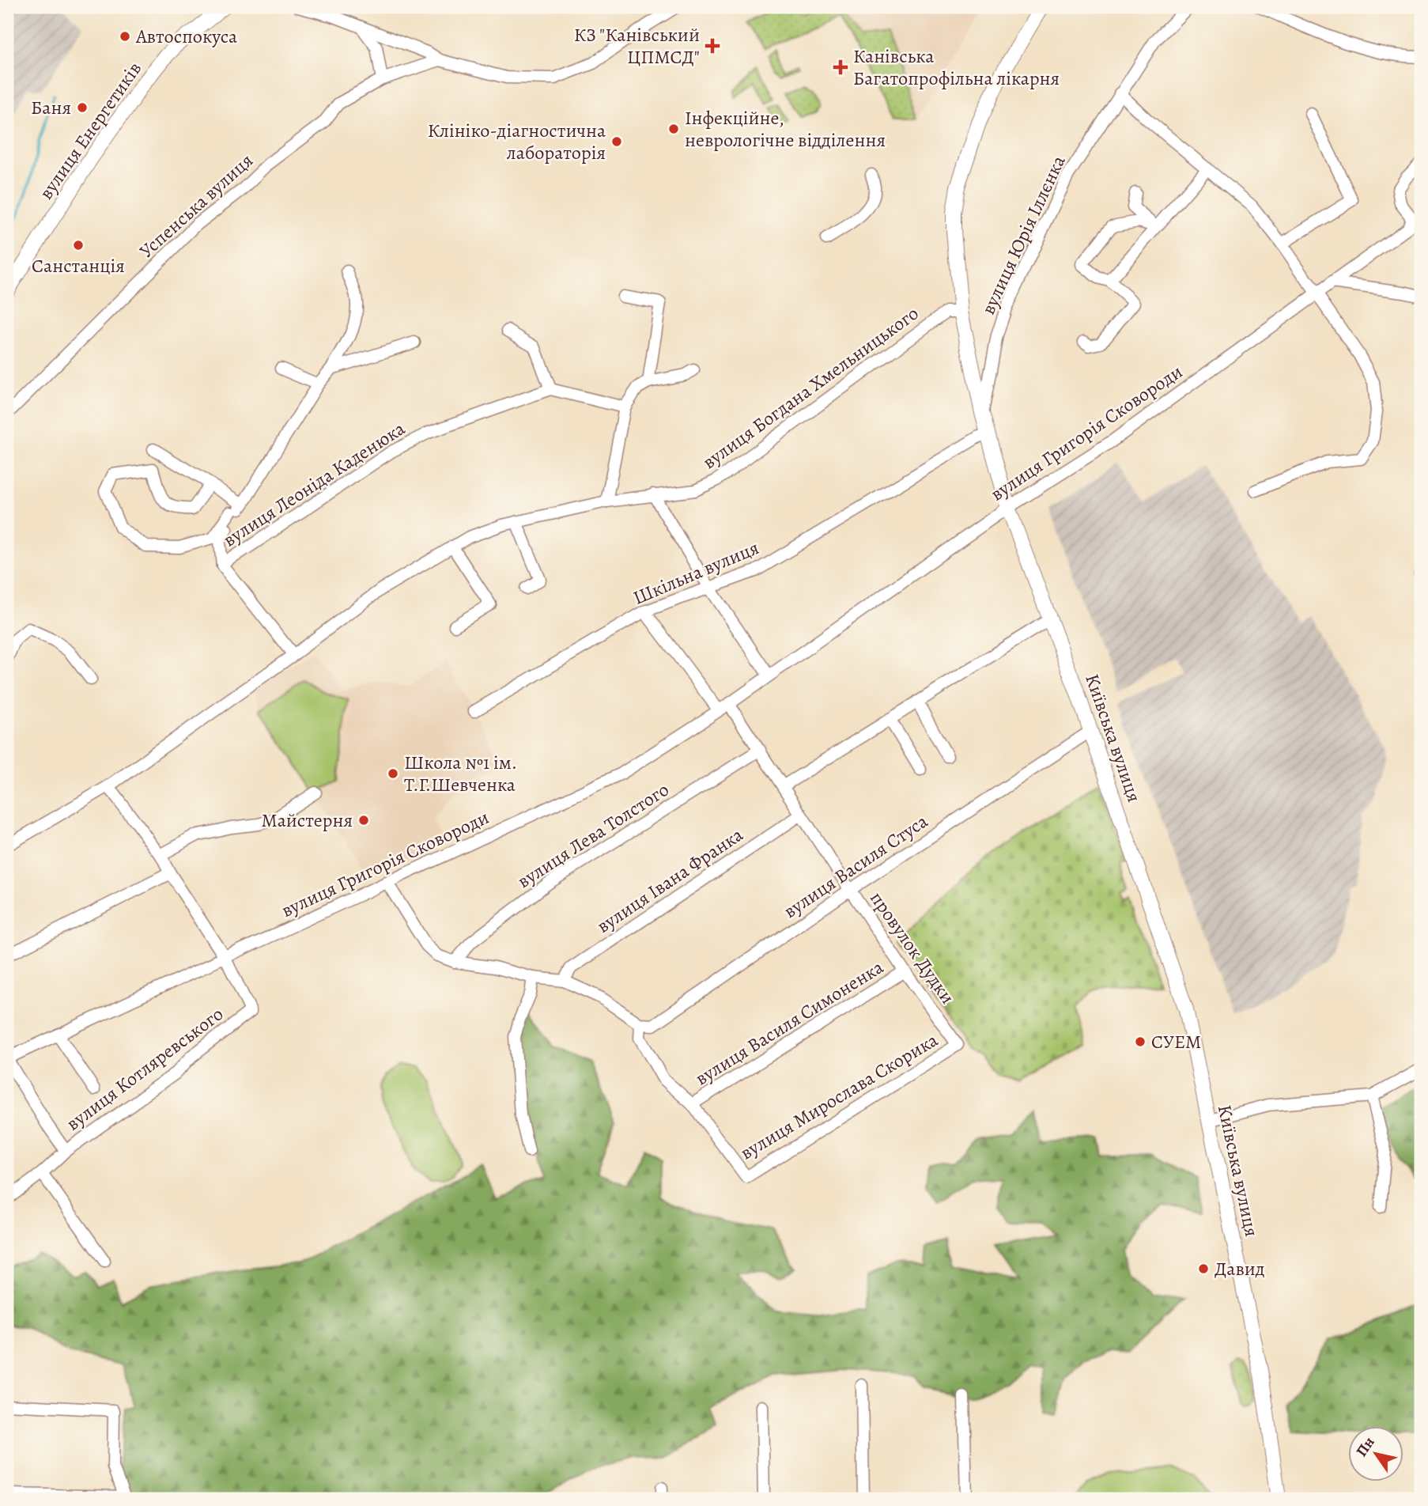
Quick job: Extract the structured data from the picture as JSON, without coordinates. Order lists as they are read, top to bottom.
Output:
{
  "streets": {
    "main road": ["вулиця Енергетиків", "Київська вулиця"],
    "street": [
      "Успенська вулиця",
      "вулиця Юрія Іллєнка",
      "вулиця Богдана Хмельницького",
      "вулиця Григорія Сковороди",
      "вулиця Леоніда Каденюка",
      "Шкільна вулиця",
      "вулиця Лева Толстого",
      "вулиця Василя Стуса",
      "вулиця Івана Франка",
      "провулок Дудки",
      "вулиця Василя Симоненка",
      "вулиця Котляревського",
      "вулиця Мирослава Скорика"
    ]
  },
  "crossings": [
    ["вулиця Юрія Іллєнка", "Київська вулиця"],
    ["вулиця Богдана Хмельницького", "Київська вулиця"],
    ["вулиця Григорія Сковороди", "Київська вулиця"],
    ["вулиця Григорія Сковороди", "провулок Дудки"],
    ["вулиця Григорія Сковороди", "вулиця Котляревського"],
    ["Шкільна вулиця", "Київська вулиця"],
    ["Київська вулиця", "вулиця Василя Стуса"],
    ["вулиця Лева Толстого", "провулок Дудки"],
    ["вулиця Василя Стуса", "провулок Дудки"],
    ["вулиця Василя Стуса", "вулиця Мирослава Скорика"],
    ["вулиця Івана Франка", "провулок Дудки"],
    ["провулок Дудки", "вулиця Василя Симоненка"],
    ["провулок Дудки", "вулиця Мирослава Скорика"],
    ["вулиця Василя Симоненка", "вулиця Мирослава Скорика"]
  ],
  "places": {
    "other": [
      "Автоспокуса",
      "Баня",
      "Інфекційне, неврологічне відділення",
      "Клініко-діагностична лабораторія",
      "Санстанція",
      "Школа №1 ім. Т.Г.Шевченка",
      "Майстерня",
      "СУЕМ",
      "Давид"
    ],
    "health": ["КЗ \"Канівський ЦПМСД\"", "Канівська Багатопрофільна лікарня"]
  },
  "north": "top left"
}
